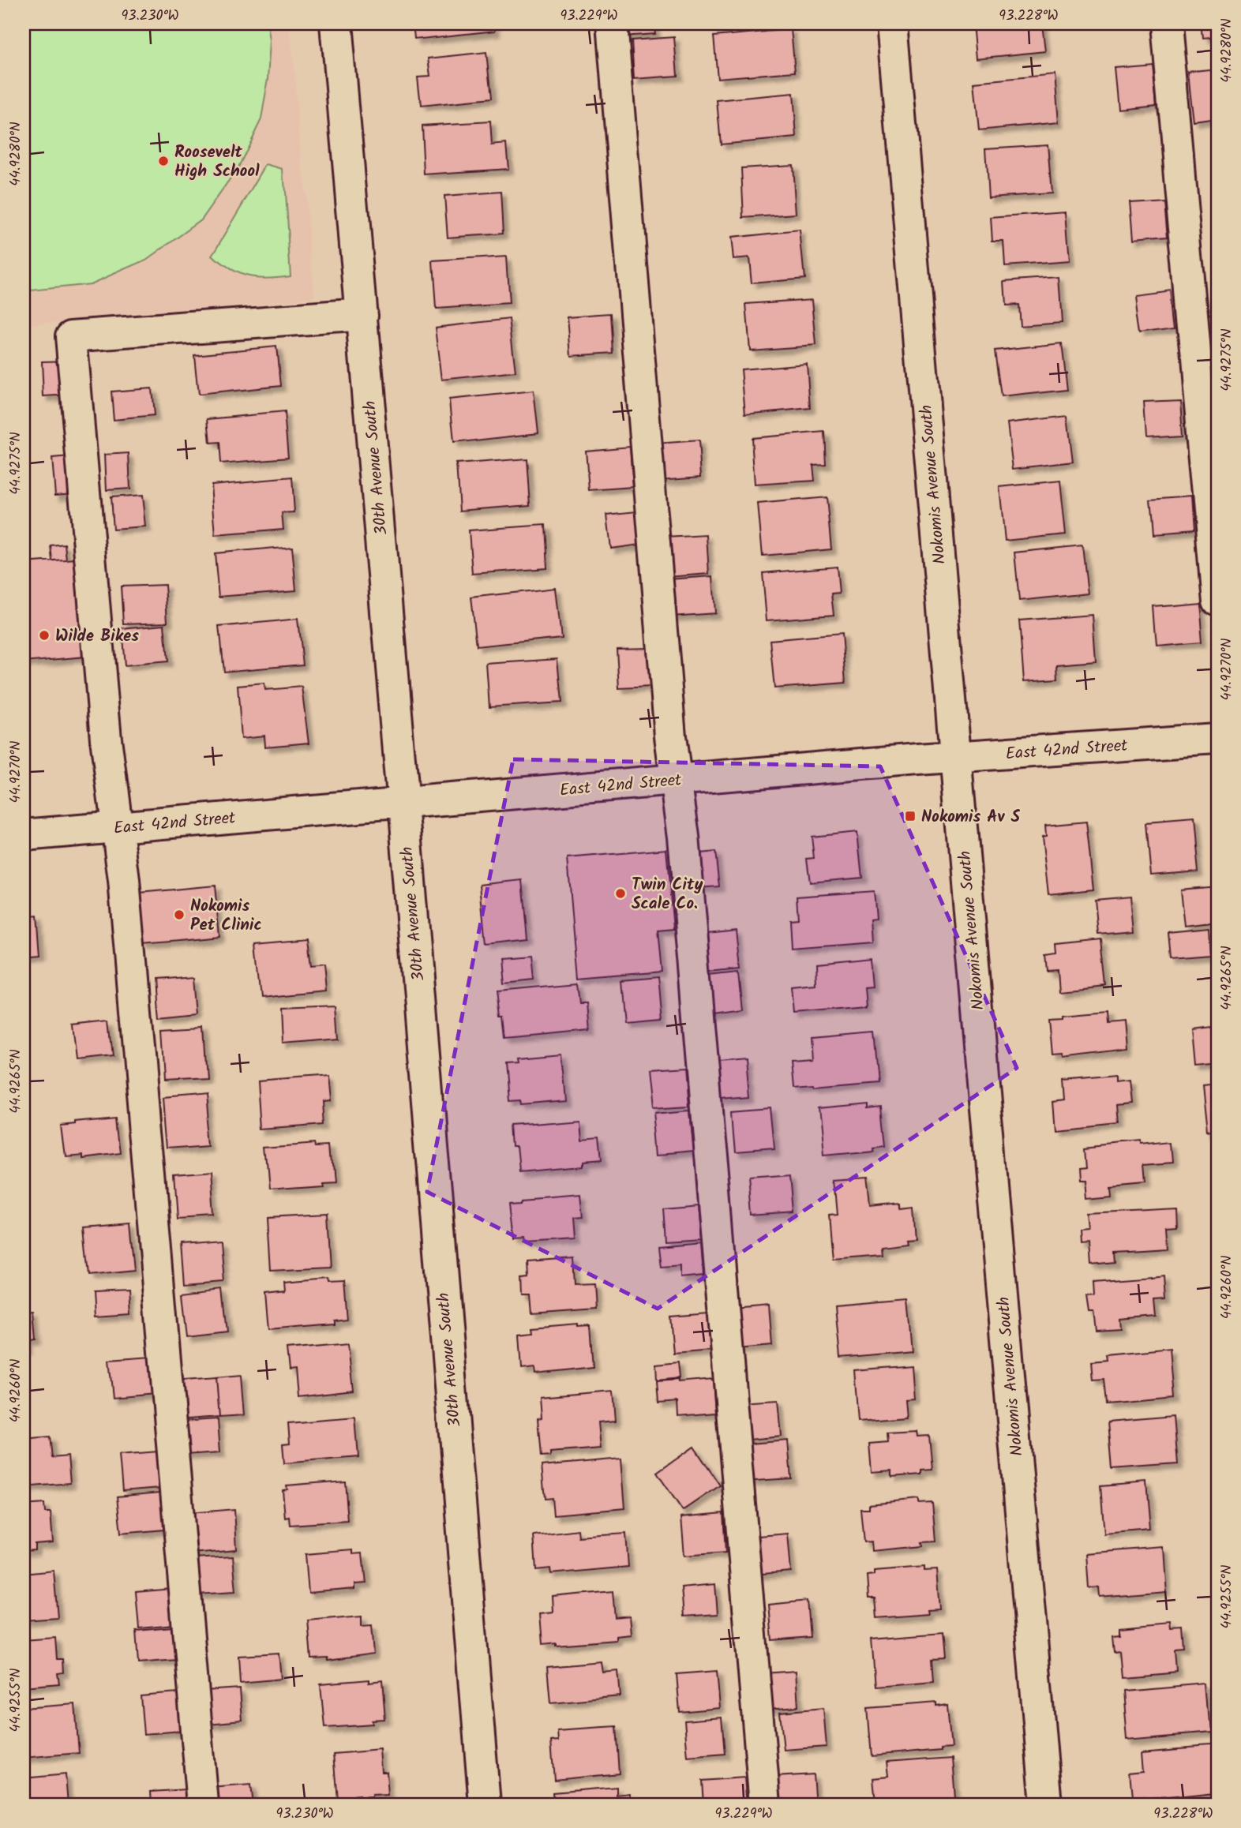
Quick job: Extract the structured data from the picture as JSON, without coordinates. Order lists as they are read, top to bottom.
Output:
{
  "streets": {
    "street": ["30th Avenue South", "Nokomis Avenue South", "East 42nd Street"]
  },
  "crossings": [
    ["30th Avenue South", "East 42nd Street"],
    ["Nokomis Avenue South", "East 42nd Street"]
  ],
  "places": {
    "other": [
      "Roosevelt High School",
      "Wilde Bikes",
      "Twin City Scale Co.",
      "Nokomis Pet Clinic"
    ],
    "transit": ["Nokomis Av S"]
  },
  "coordinates": [
    "93.230°W",
    "93.229°W",
    "93.228°W",
    "44.9280°N",
    "44.9275°N",
    "44.9270°N",
    "44.9265°N",
    "44.9260°N",
    "44.9255°N"
  ]
}
